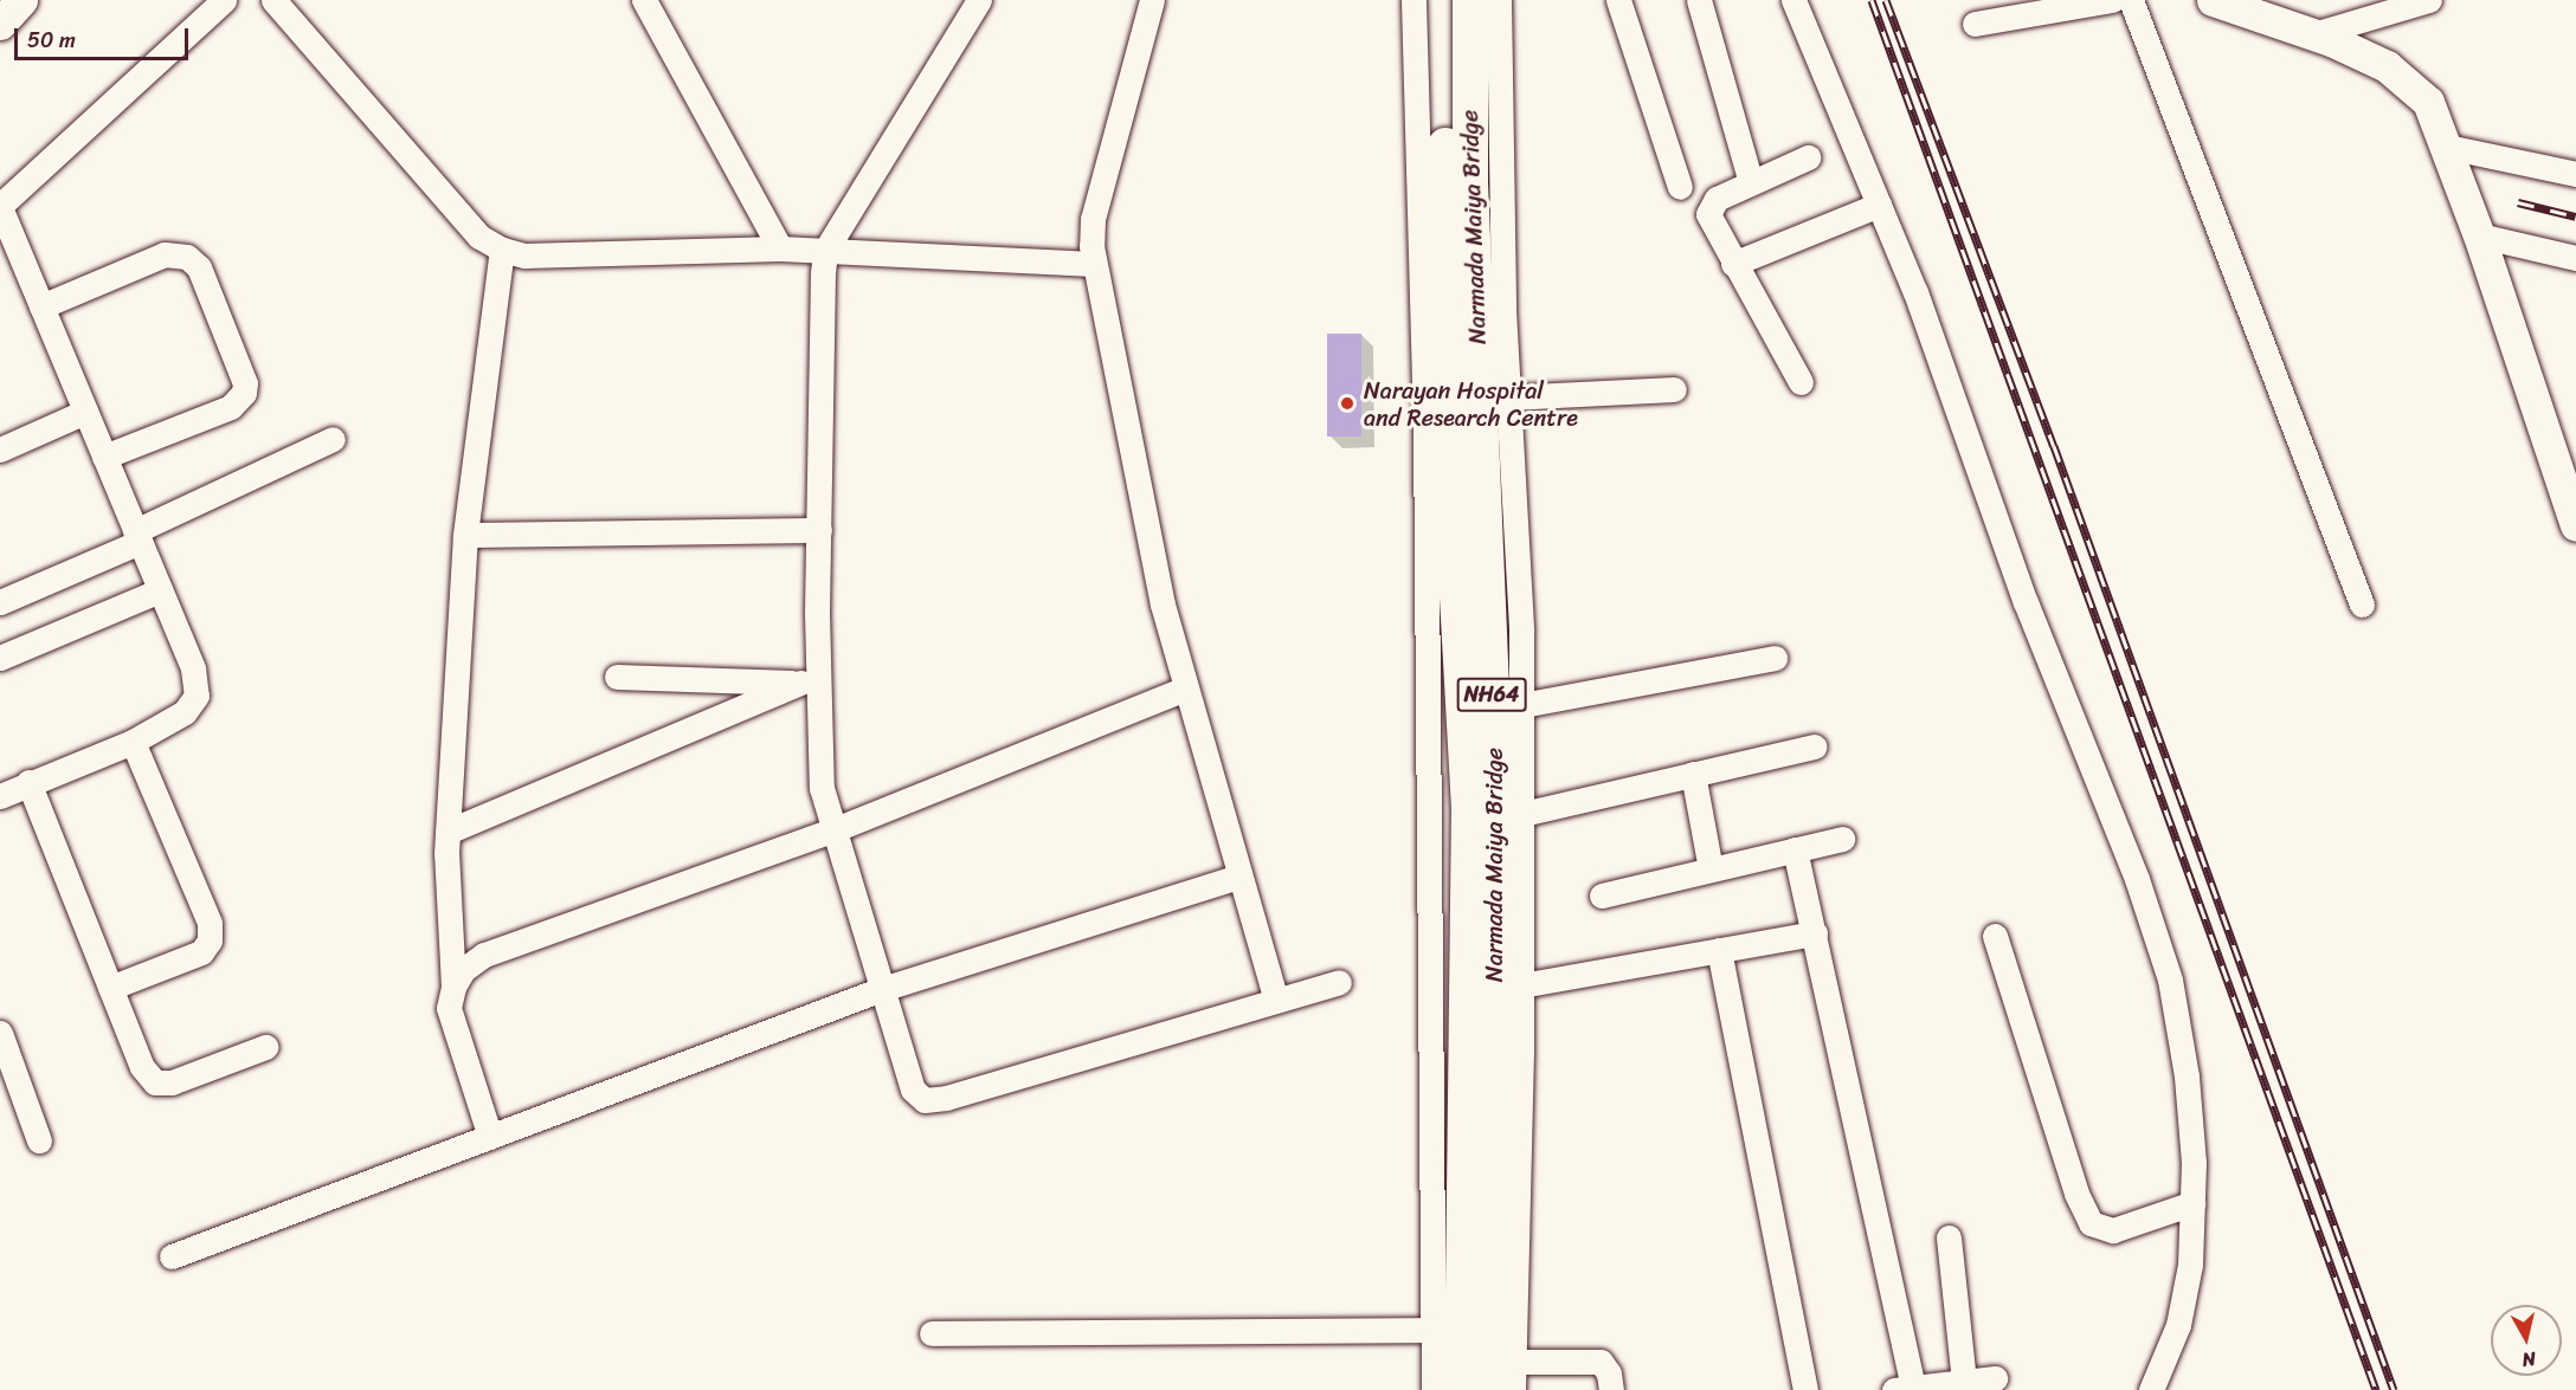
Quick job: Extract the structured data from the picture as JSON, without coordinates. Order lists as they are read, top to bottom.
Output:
{
  "streets": {
    "highway": ["Narmada Maiya Bridge", "NH64"]
  },
  "places": ["Narayan Hospital and Research Centre"],
  "scale_bar": "50 m",
  "north": "bottom"
}
